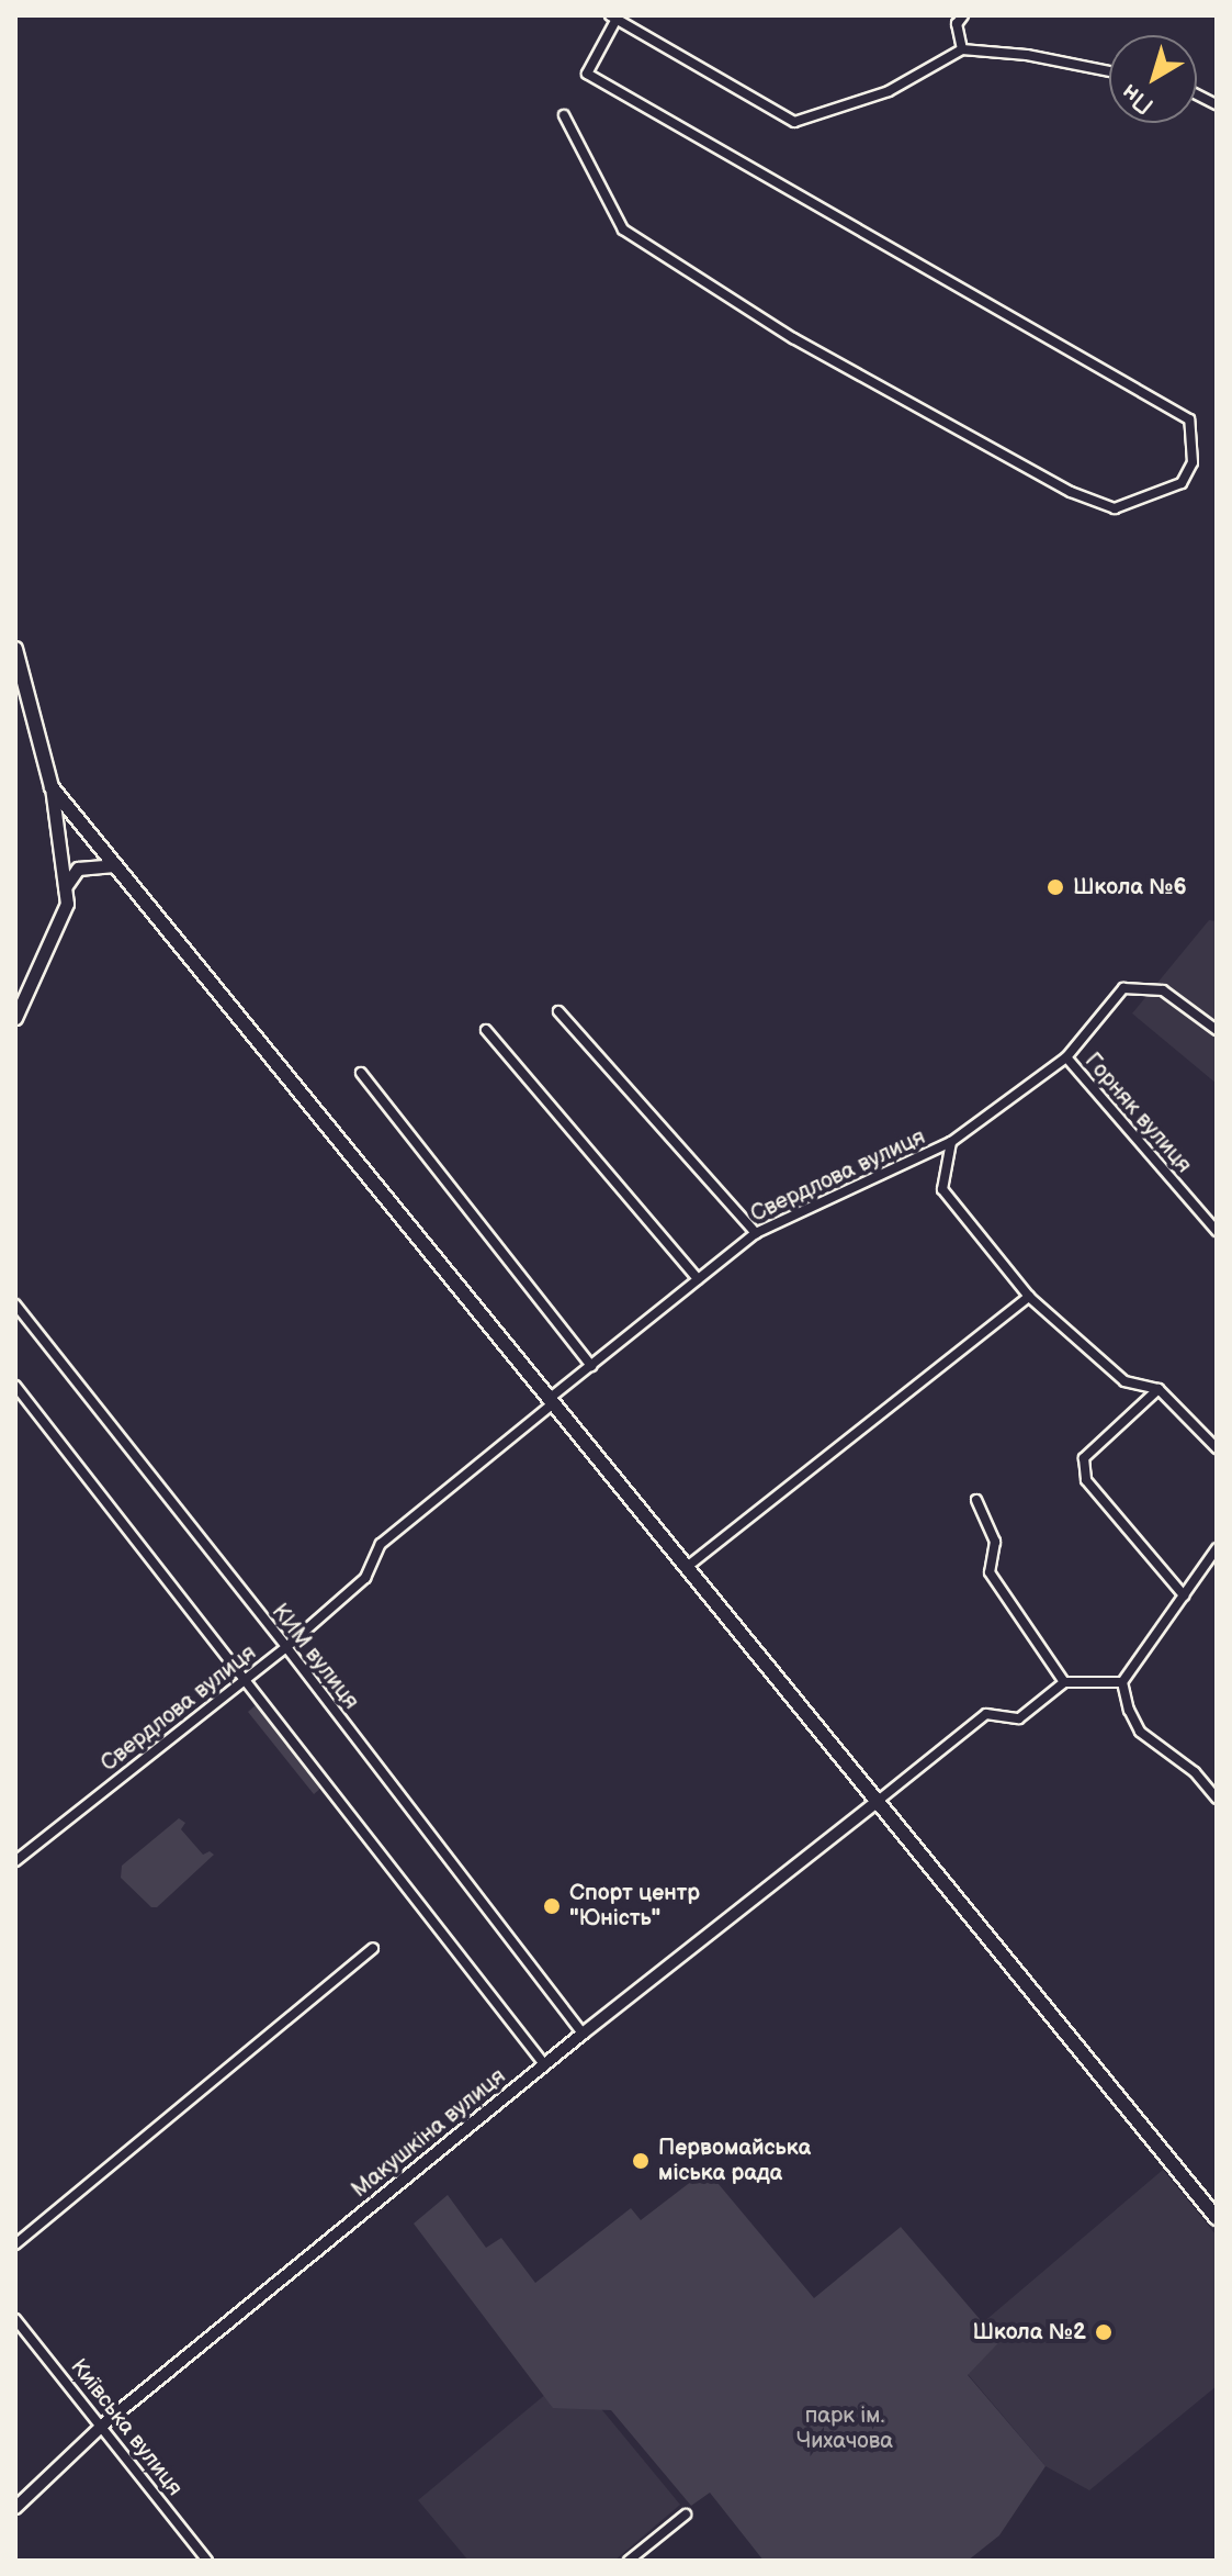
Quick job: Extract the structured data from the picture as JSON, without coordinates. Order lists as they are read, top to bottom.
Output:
{
  "streets": {
    "street": [
      "Горняк вулиця",
      "Свердлова вулиця",
      "КИМ вулиця",
      "Макушкіна вулиця",
      "Київська вулиця"
    ]
  },
  "crossings": [
    ["Горняк вулиця", "Свердлова вулиця"],
    ["Свердлова вулиця", "КИМ вулиця"],
    ["КИМ вулиця", "Макушкіна вулиця"],
    ["Макушкіна вулиця", "Київська вулиця"]
  ],
  "parks": ["парк ім. Чихачова"],
  "places": [
    "Школа №6",
    "Спорт центр \"Юність\"",
    "Первомайська міська рада",
    "Школа №2"
  ],
  "north": "bottom left"
}
